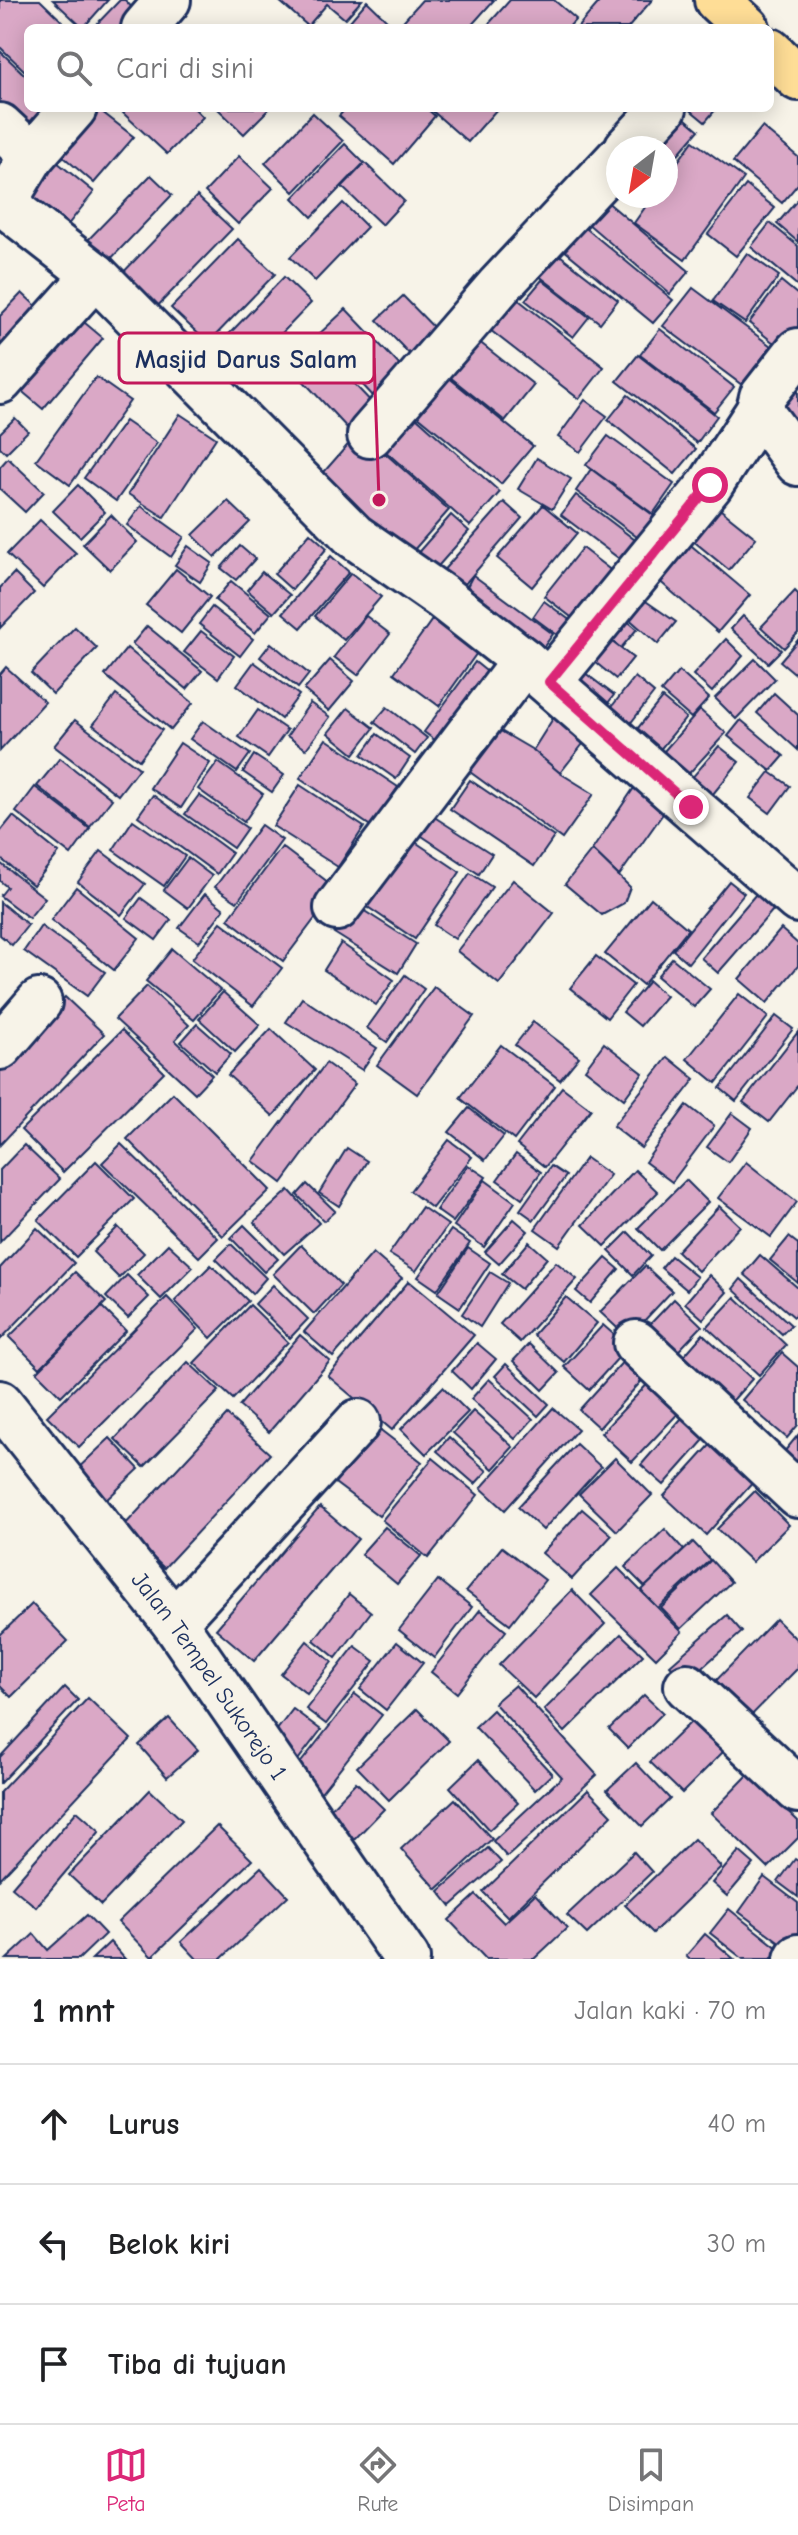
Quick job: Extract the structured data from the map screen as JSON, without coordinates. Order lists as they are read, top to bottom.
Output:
{
  "streets": {
    "street": ["Jalan Tempel Sukorejo 1"]
  },
  "places": ["Masjid Darus Salam"],
  "north": "bottom left",
  "page": {
    "search": "Cari di sini",
    "heading": ["1 mnt", "Jalan kaki · 70 m"],
    "list": [
      ["Lurus", "40 m"],
      ["Belok kiri", "30 m"],
      "Tiba di tujuan"
    ],
    "nav": ["Peta", "Rute", "Disimpan"]
  }
}
